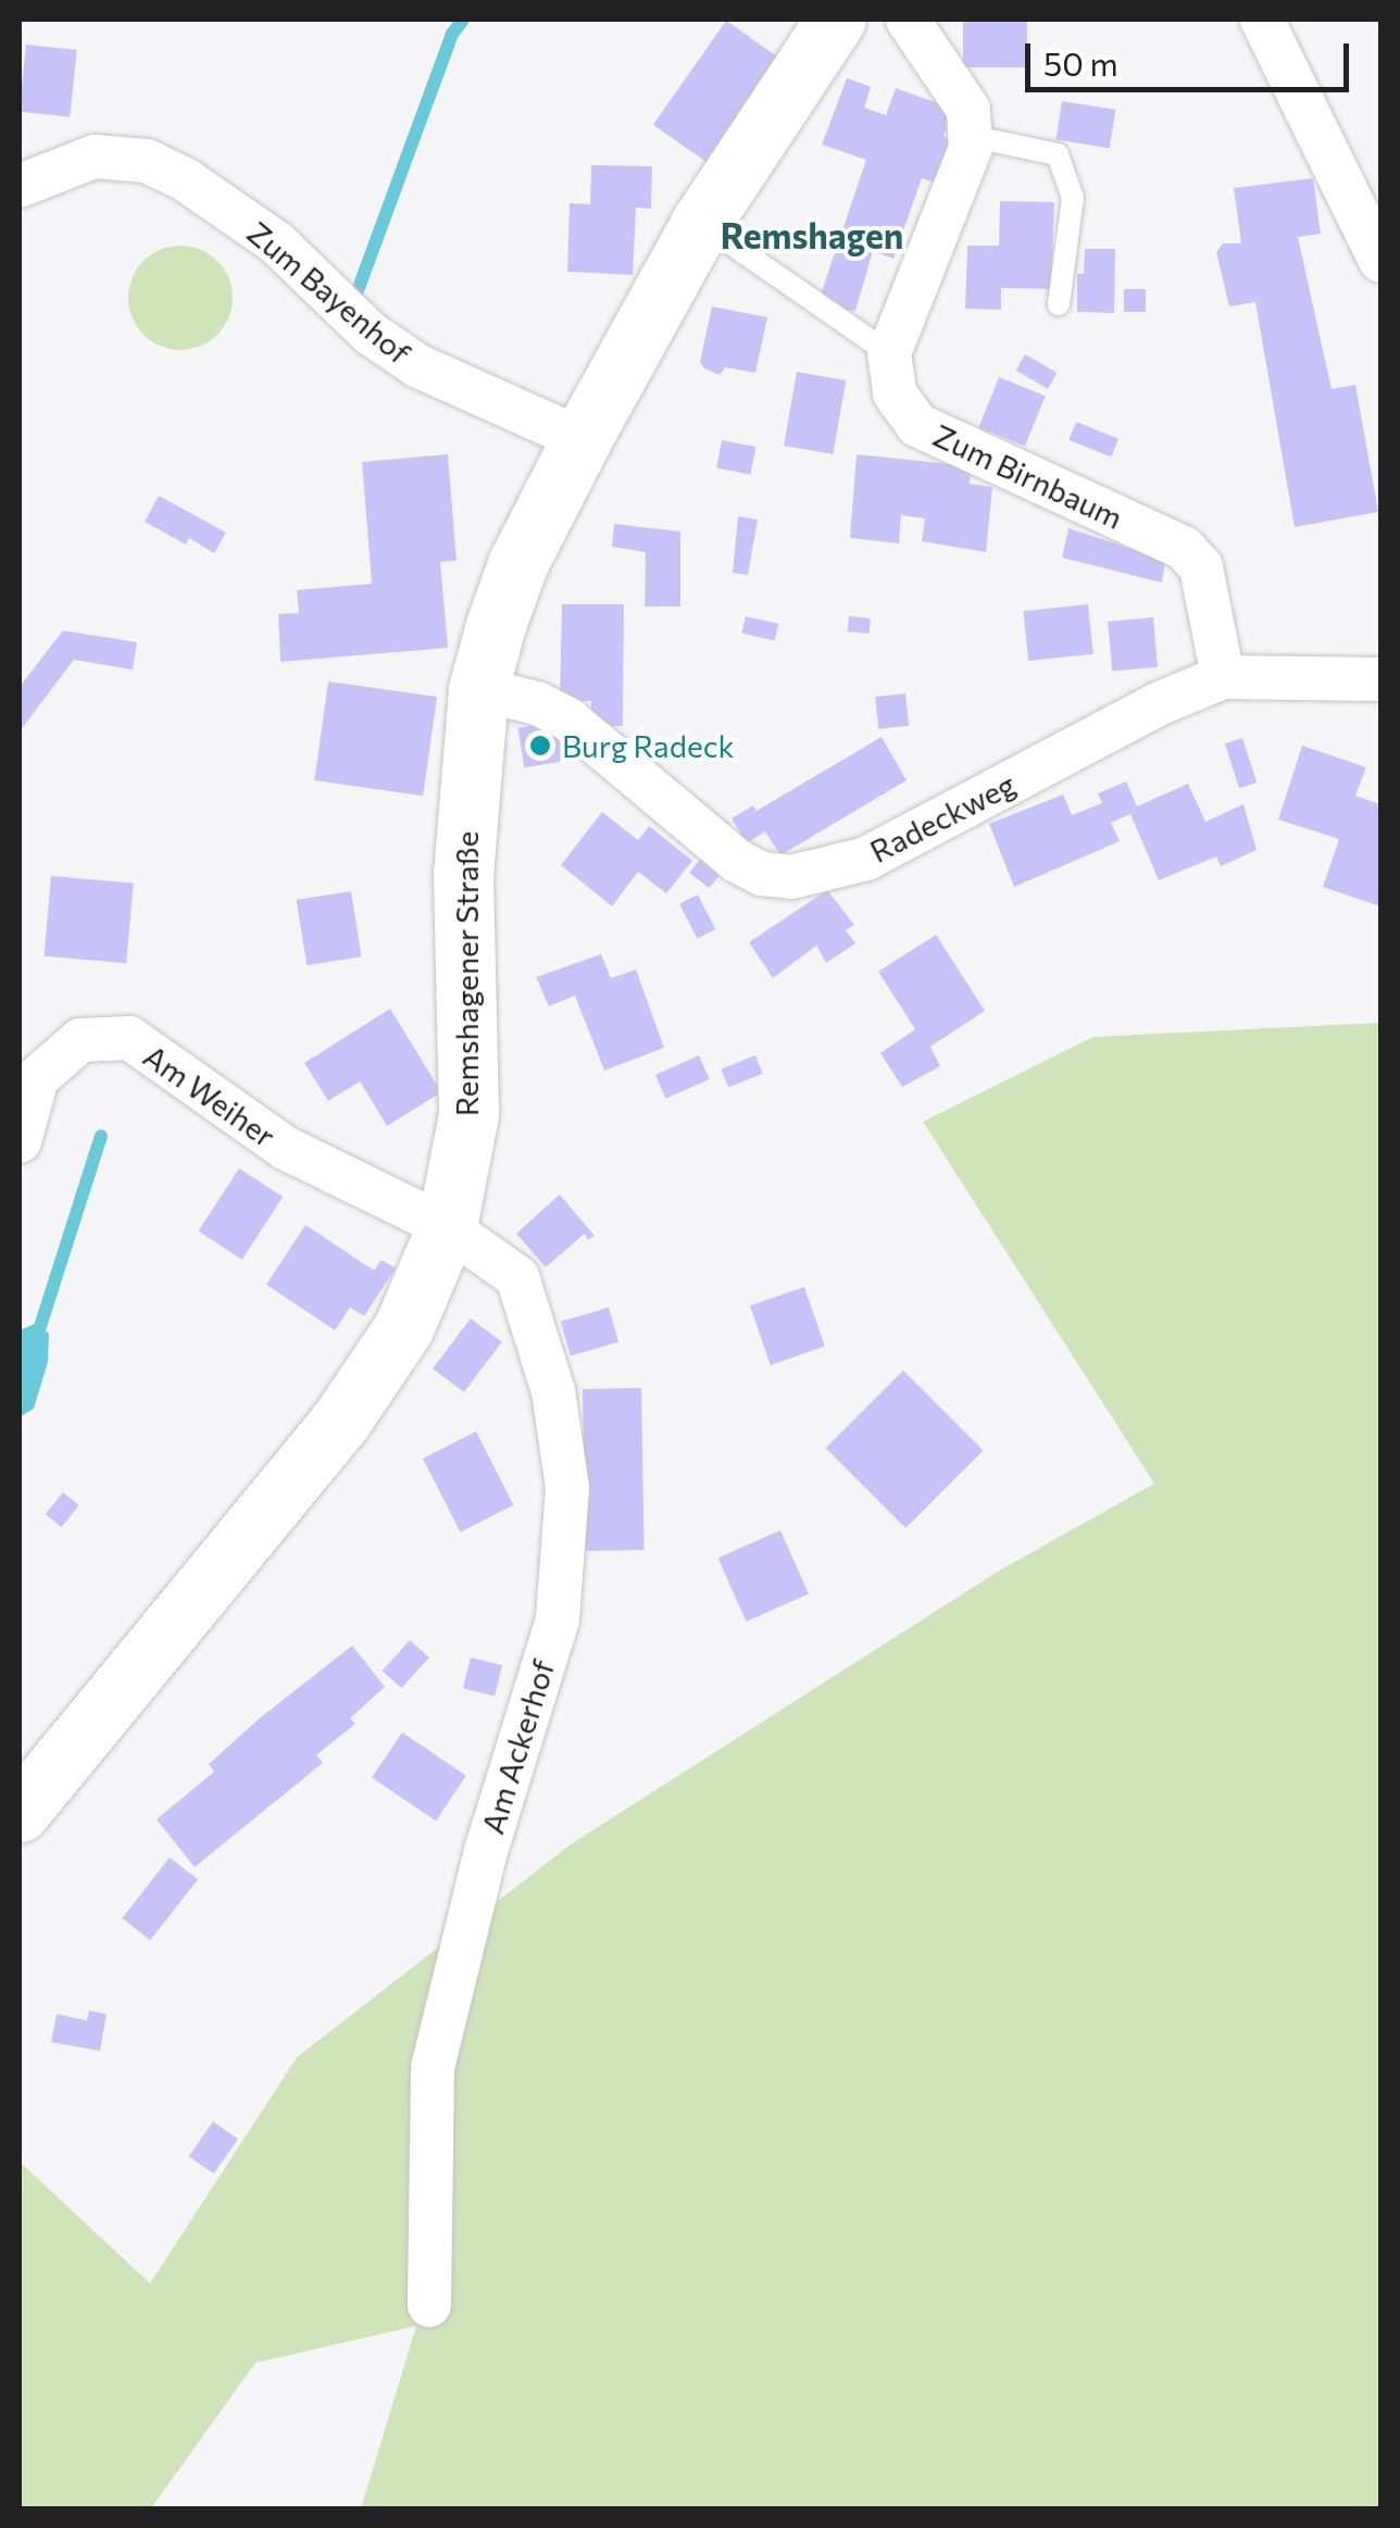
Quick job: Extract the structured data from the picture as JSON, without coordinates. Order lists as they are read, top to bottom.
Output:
{
  "streets": {
    "street": [
      "Zum Bayenhof",
      "Zum Birnbaum",
      "Radeckweg",
      "Remshagener Straße",
      "Am Weiher",
      "Am Ackerhof"
    ]
  },
  "crossings": [
    ["Zum Bayenhof", "Remshagener Straße"],
    ["Zum Birnbaum", "Radeckweg"],
    ["Radeckweg", "Remshagener Straße"],
    ["Remshagener Straße", "Am Weiher"],
    ["Remshagener Straße", "Am Ackerhof"],
    ["Am Weiher", "Am Ackerhof"]
  ],
  "districts": ["Remshagen"],
  "places": ["Burg Radeck"],
  "scale_bar": "50 m"
}
